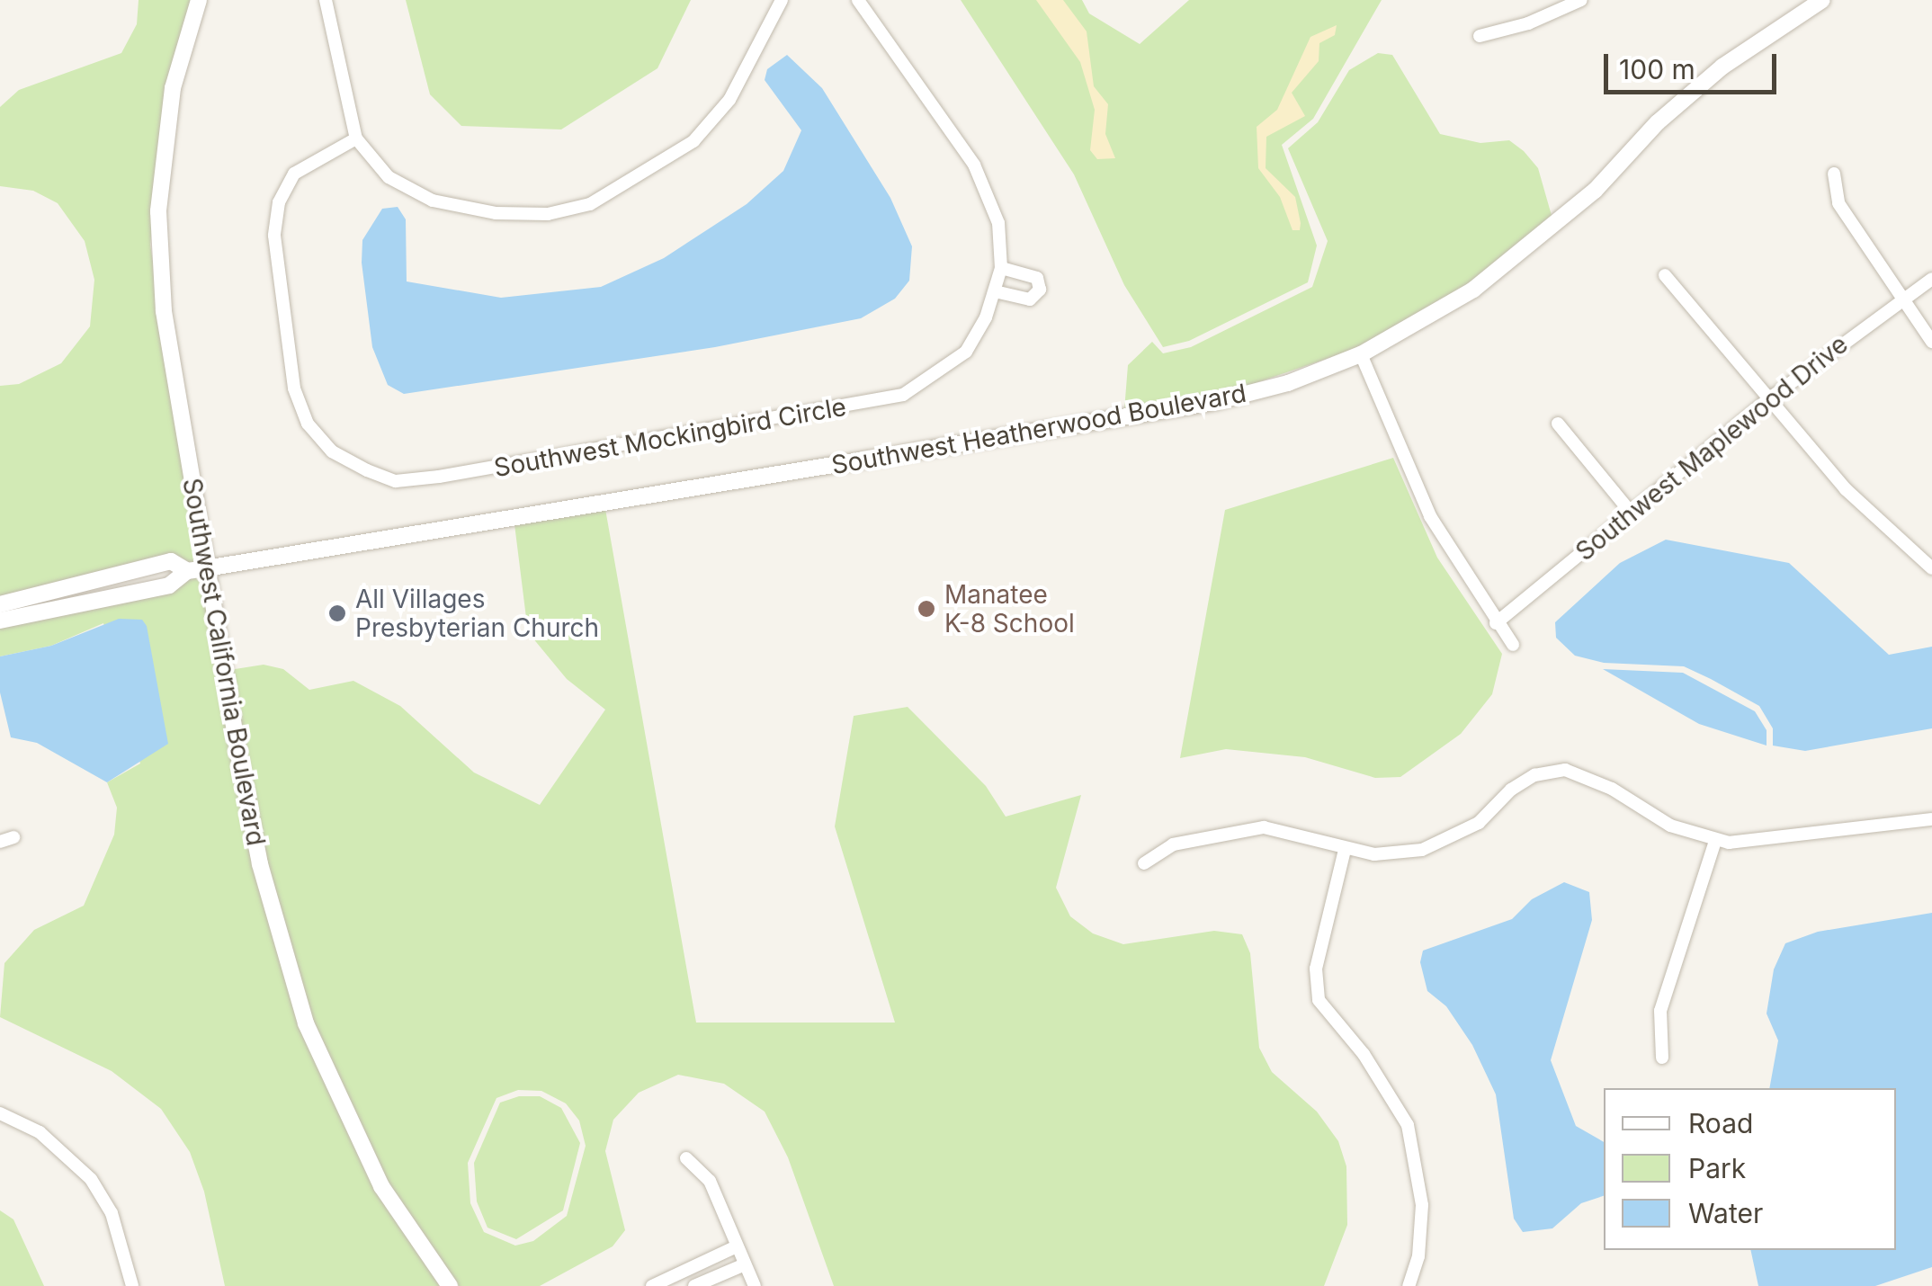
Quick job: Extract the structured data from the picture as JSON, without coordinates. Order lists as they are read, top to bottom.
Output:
{
  "streets": {
    "street": [
      "Southwest Heatherwood Boulevard",
      "Southwest Mockingbird Circle",
      "Southwest Maplewood Drive",
      "Southwest California Boulevard"
    ]
  },
  "crossings": [
    ["Southwest Heatherwood Boulevard", "Southwest California Boulevard"]
  ],
  "places": ["Manatee K-8 School", "All Villages Presbyterian Church"],
  "legend": ["Road", "Park", "Water"],
  "scale_bar": "100 m"
}
